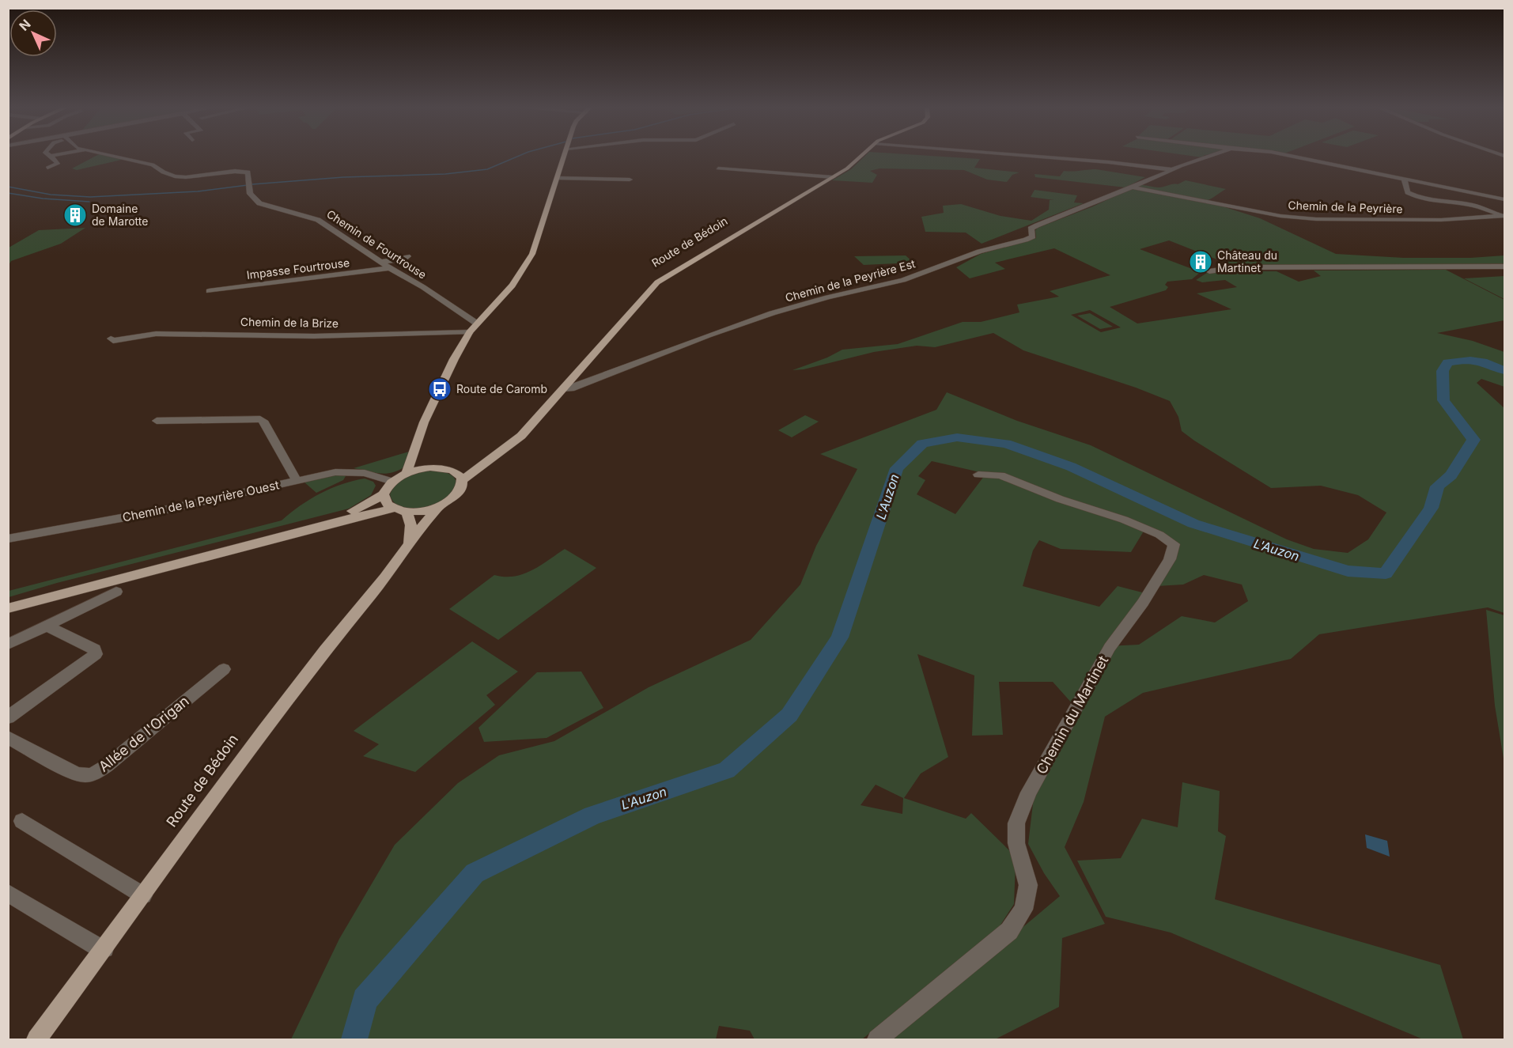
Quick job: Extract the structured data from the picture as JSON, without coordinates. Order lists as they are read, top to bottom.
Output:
{
  "streets": {
    "main road": ["Route de Bédoin"],
    "street": [
      "Chemin de la Peyrière",
      "Chemin de Fourtrouse",
      "Impasse Fourtrouse",
      "Chemin de la Peyrière Est",
      "Chemin de la Brize",
      "Chemin de la Peyrière Ouest",
      "Chemin du Martinet",
      "Allée de l'Origan"
    ]
  },
  "crossings": [
    ["Chemin de la Peyrière", "Chemin de la Peyrière Est"],
    ["Route de Bédoin", "Chemin de la Peyrière Est"],
    ["Chemin de Fourtrouse", "Impasse Fourtrouse"]
  ],
  "water": ["L'Auzon"],
  "places": {
    "building": ["Domaine de Marotte", "Château du Martinet"],
    "bus stop": ["Route de Caromb"]
  },
  "north": "top left"
}
